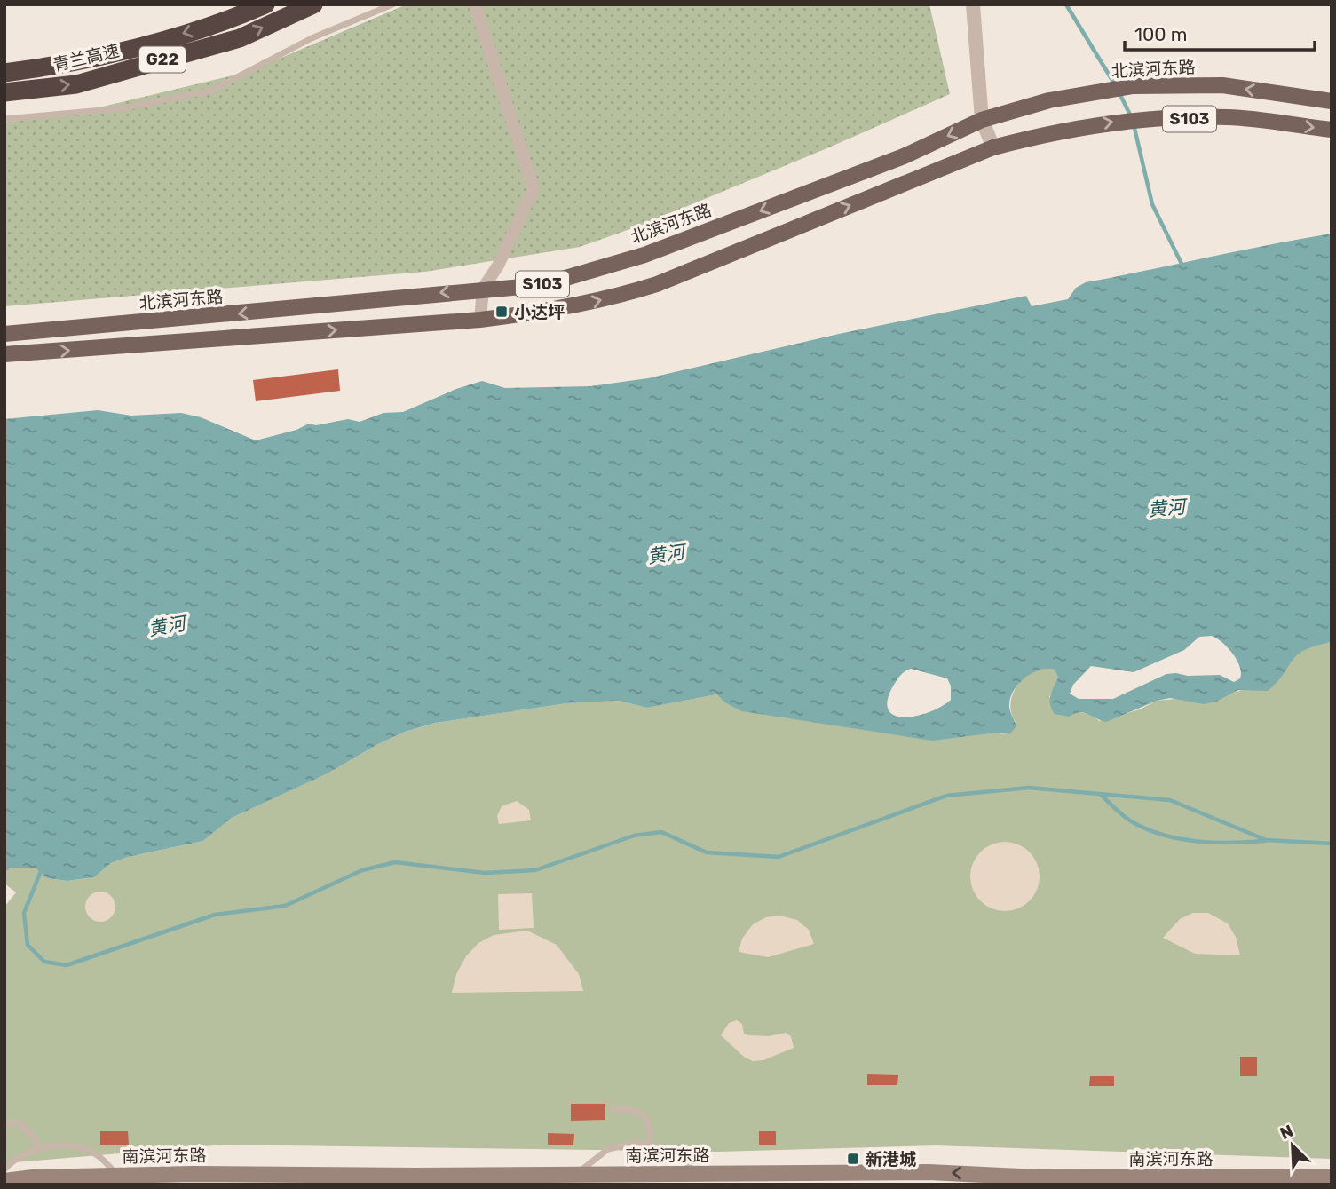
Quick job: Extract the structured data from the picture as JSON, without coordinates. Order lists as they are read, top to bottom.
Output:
{
  "streets": {
    "highway": ["青兰高速", "G22"],
    "main road": ["北滨河东路", "S103", "南滨河东路"]
  },
  "water": ["黄河"],
  "places": {
    "transit": ["小达坪", "新港城"]
  },
  "scale_bar": "100 m",
  "north": "top left"
}
